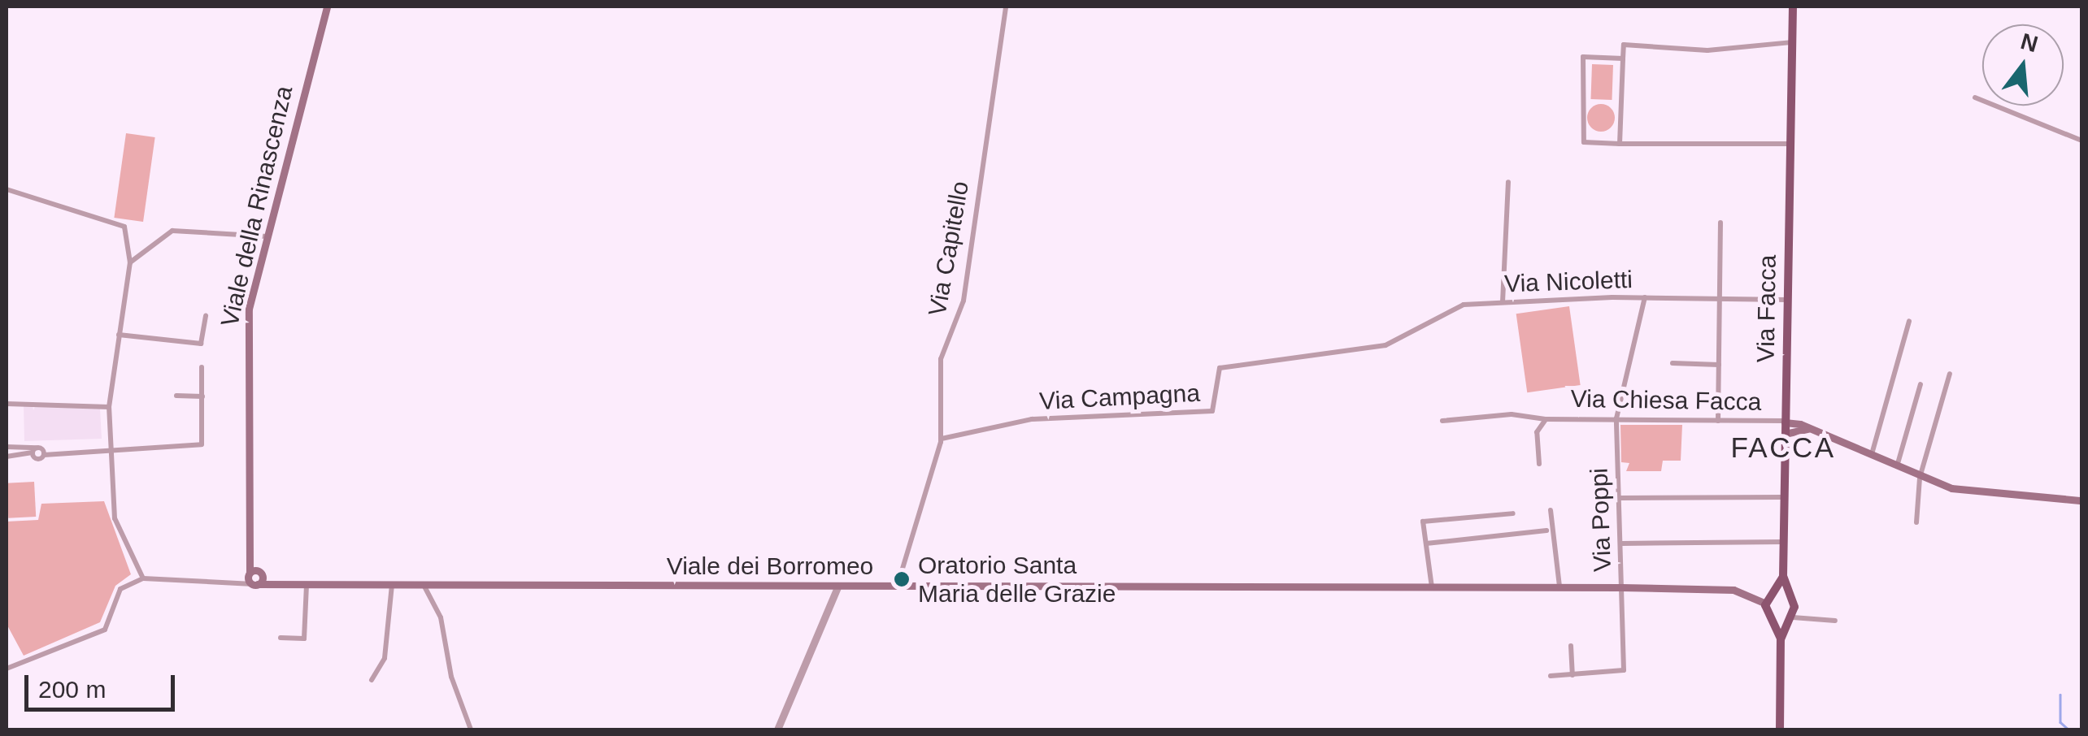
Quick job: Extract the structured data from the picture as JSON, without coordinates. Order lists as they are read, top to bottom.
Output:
{
  "streets": {
    "main road": ["Viale della Rinascenza", "Via Facca", "Viale dei Borromeo"],
    "street": [
      "Via Capitello",
      "Via Nicoletti",
      "Via Campagna",
      "Via Chiesa Facca",
      "Via Poppi"
    ]
  },
  "crossings": [
    ["Viale della Rinascenza", "Viale dei Borromeo"],
    ["Via Capitello", "Via Campagna"],
    ["Via Capitello", "Viale dei Borromeo"],
    ["Via Nicoletti", "Via Facca"],
    ["Via Nicoletti", "Via Campagna"],
    ["Via Nicoletti", "Via Poppi"],
    ["Via Facca", "Via Chiesa Facca"],
    ["Via Facca", "Viale dei Borromeo"],
    ["Via Chiesa Facca", "Via Poppi"],
    ["Via Poppi", "Viale dei Borromeo"]
  ],
  "districts": ["FACCA"],
  "places": ["Oratorio Santa Maria delle Grazie"],
  "scale_bar": "200 m",
  "north": "top"
}
